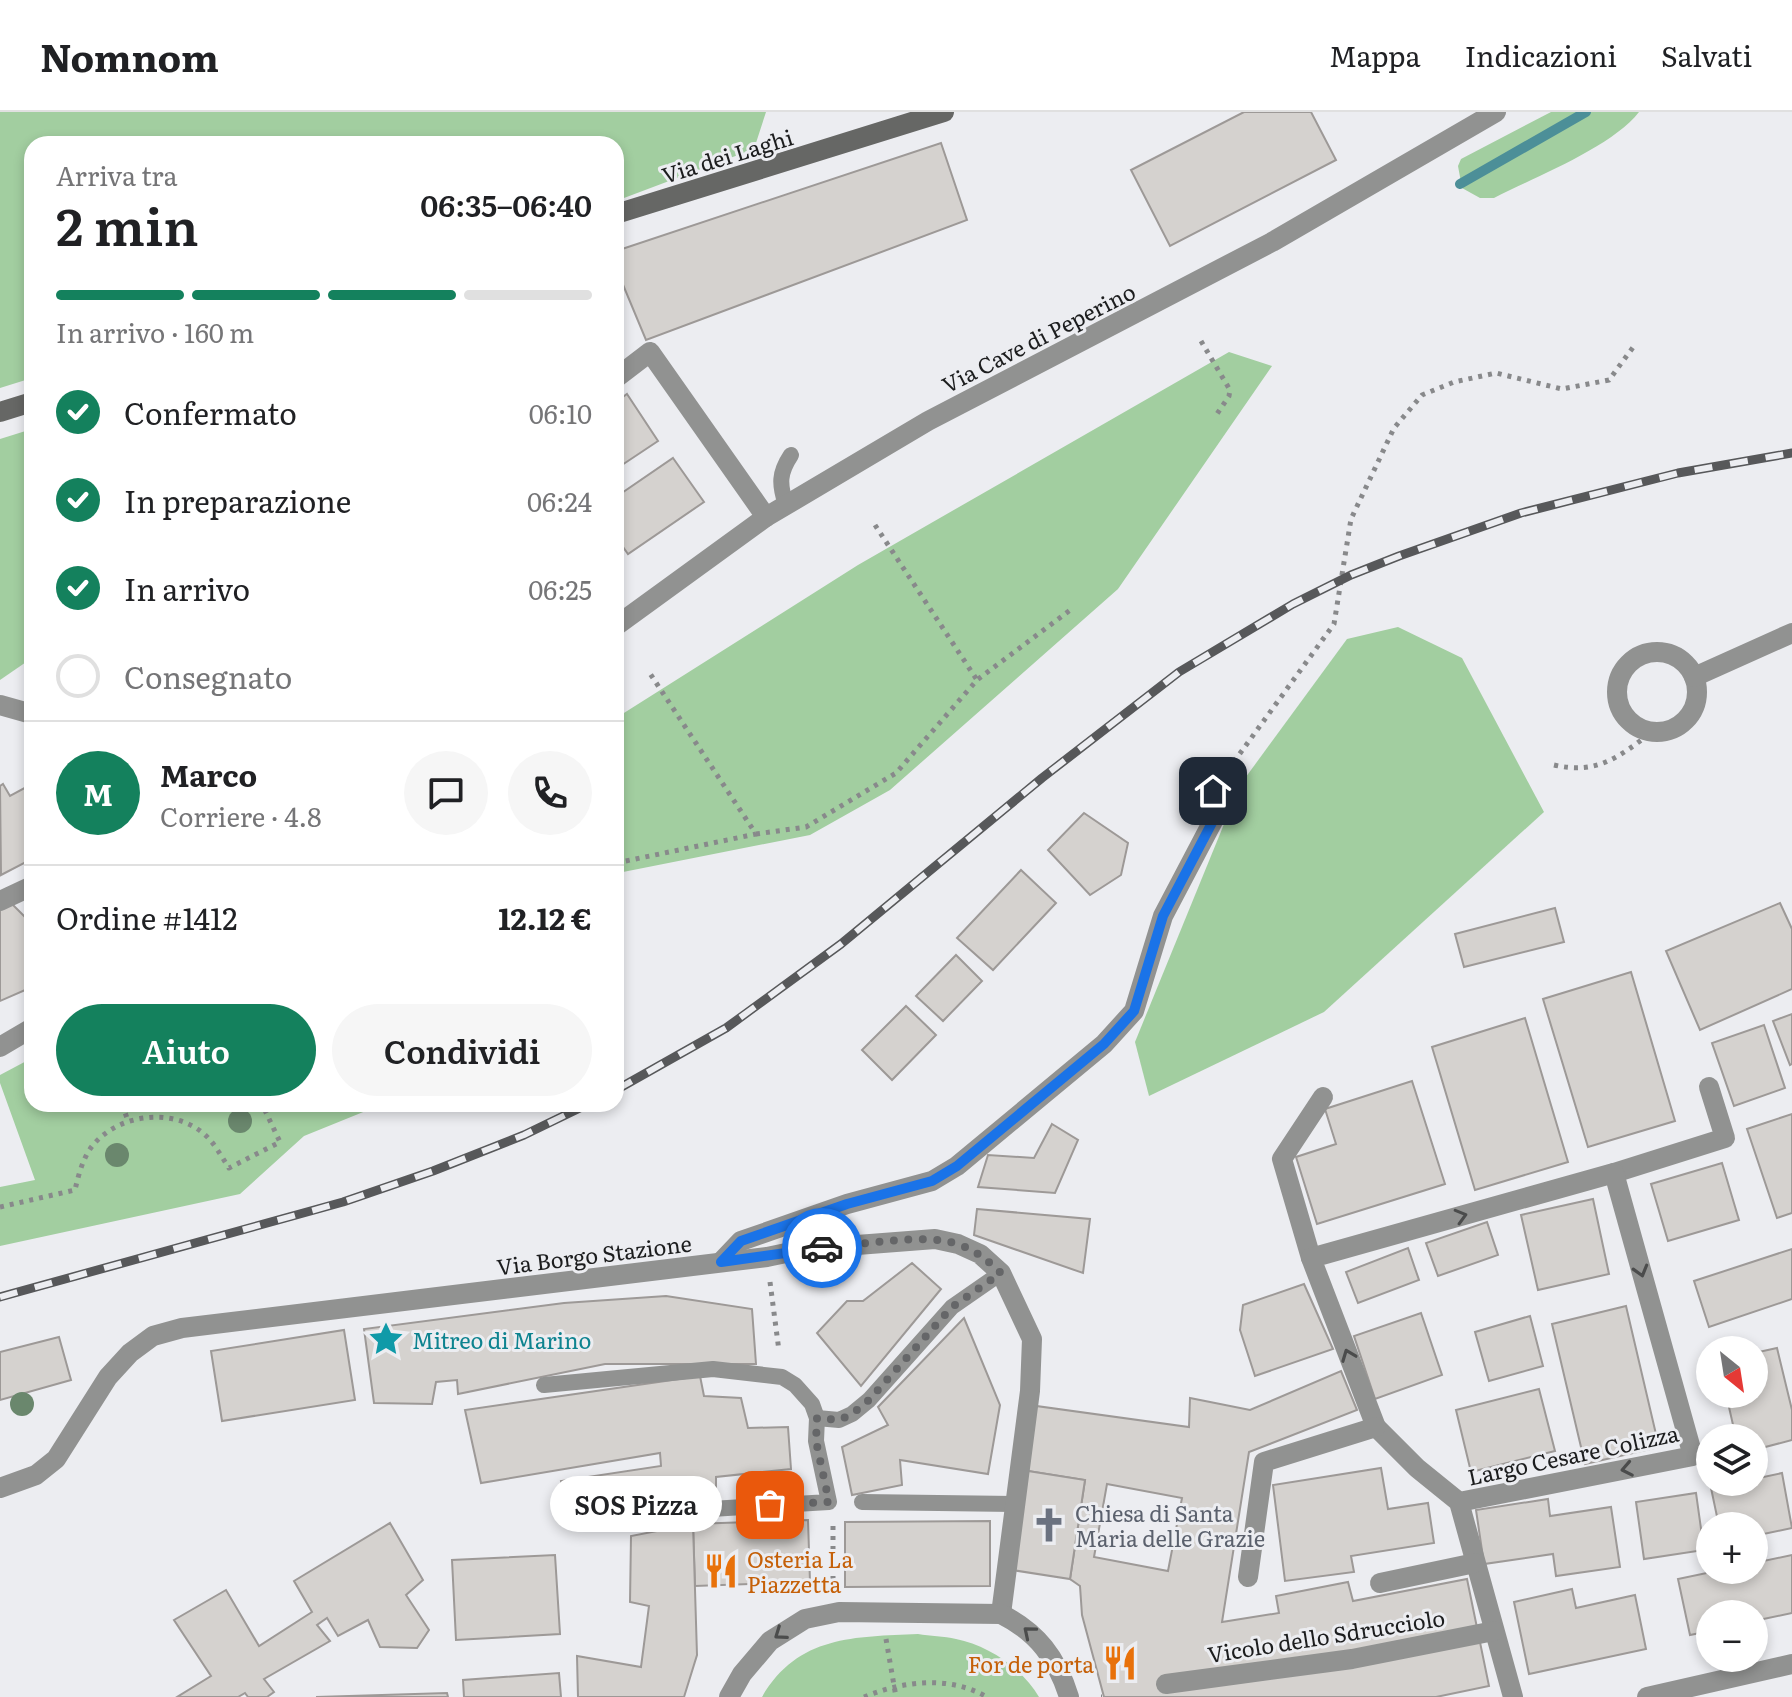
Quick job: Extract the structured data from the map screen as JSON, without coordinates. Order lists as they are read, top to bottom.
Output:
{
  "streets": {
    "main road": ["Via dei Laghi"],
    "street": [
      "Via Cave di Peperino",
      "Via Borgo Stazione",
      "Largo Cesare Colizza",
      "Vicolo dello Sdrucciolo"
    ]
  },
  "crossings": [
    ["Largo Cesare Colizza", "Vicolo dello Sdrucciolo"]
  ],
  "places": {
    "place": ["Mitreo di Marino"],
    "other": ["SOS Pizza"],
    "church": ["Chiesa di Santa Maria delle Grazie"],
    "restaurant": ["Osteria La Piazzetta", "For de porta"]
  },
  "north": "bottom right",
  "page": {
    "header": "Nomnom",
    "nav": ["Mappa", "Indicazioni", "Salvati"],
    "heading": ["2 min", "Arriva tra", "06:35–06:40"],
    "panel": [
      "Marco",
      "Corriere · 4.8",
      "Ordine #1412",
      "12.12 €"
    ],
    "bar": "In arrivo · 160 m",
    "list": [
      ["Confermato", "06:10"],
      ["In preparazione", "06:24"],
      ["In arrivo", "06:25"],
      "Consegnato"
    ],
    "round": "M",
    "buttons": ["Aiuto", "Condividi"],
    "map_buttons": ["+", "−"],
    "bubble": "SOS Pizza"
  }
}
